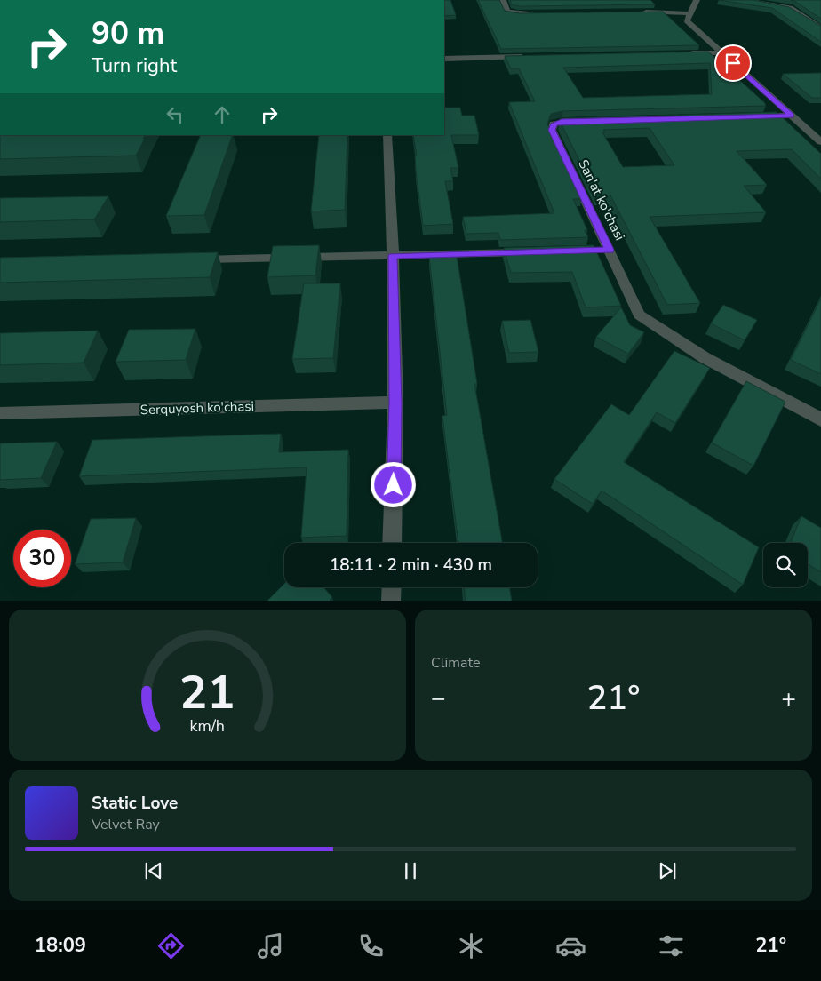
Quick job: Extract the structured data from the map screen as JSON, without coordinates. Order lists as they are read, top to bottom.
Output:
{
  "streets": {
    "street": ["San'at ko'chasi", "Serquyosh ko'chasi"]
  },
  "page": {
    "turn": ["90 m", "Turn right"],
    "limit": "30",
    "trip": "18:11 · 2 min · 430 m",
    "tile": "Climate",
    "heat": ["−", "21°", "+"],
    "song": ["Static Love", "Velvet Ray"],
    "tabs": ["18:09", "21°"],
    "gauge": ["21", "km/h"]
  }
}
